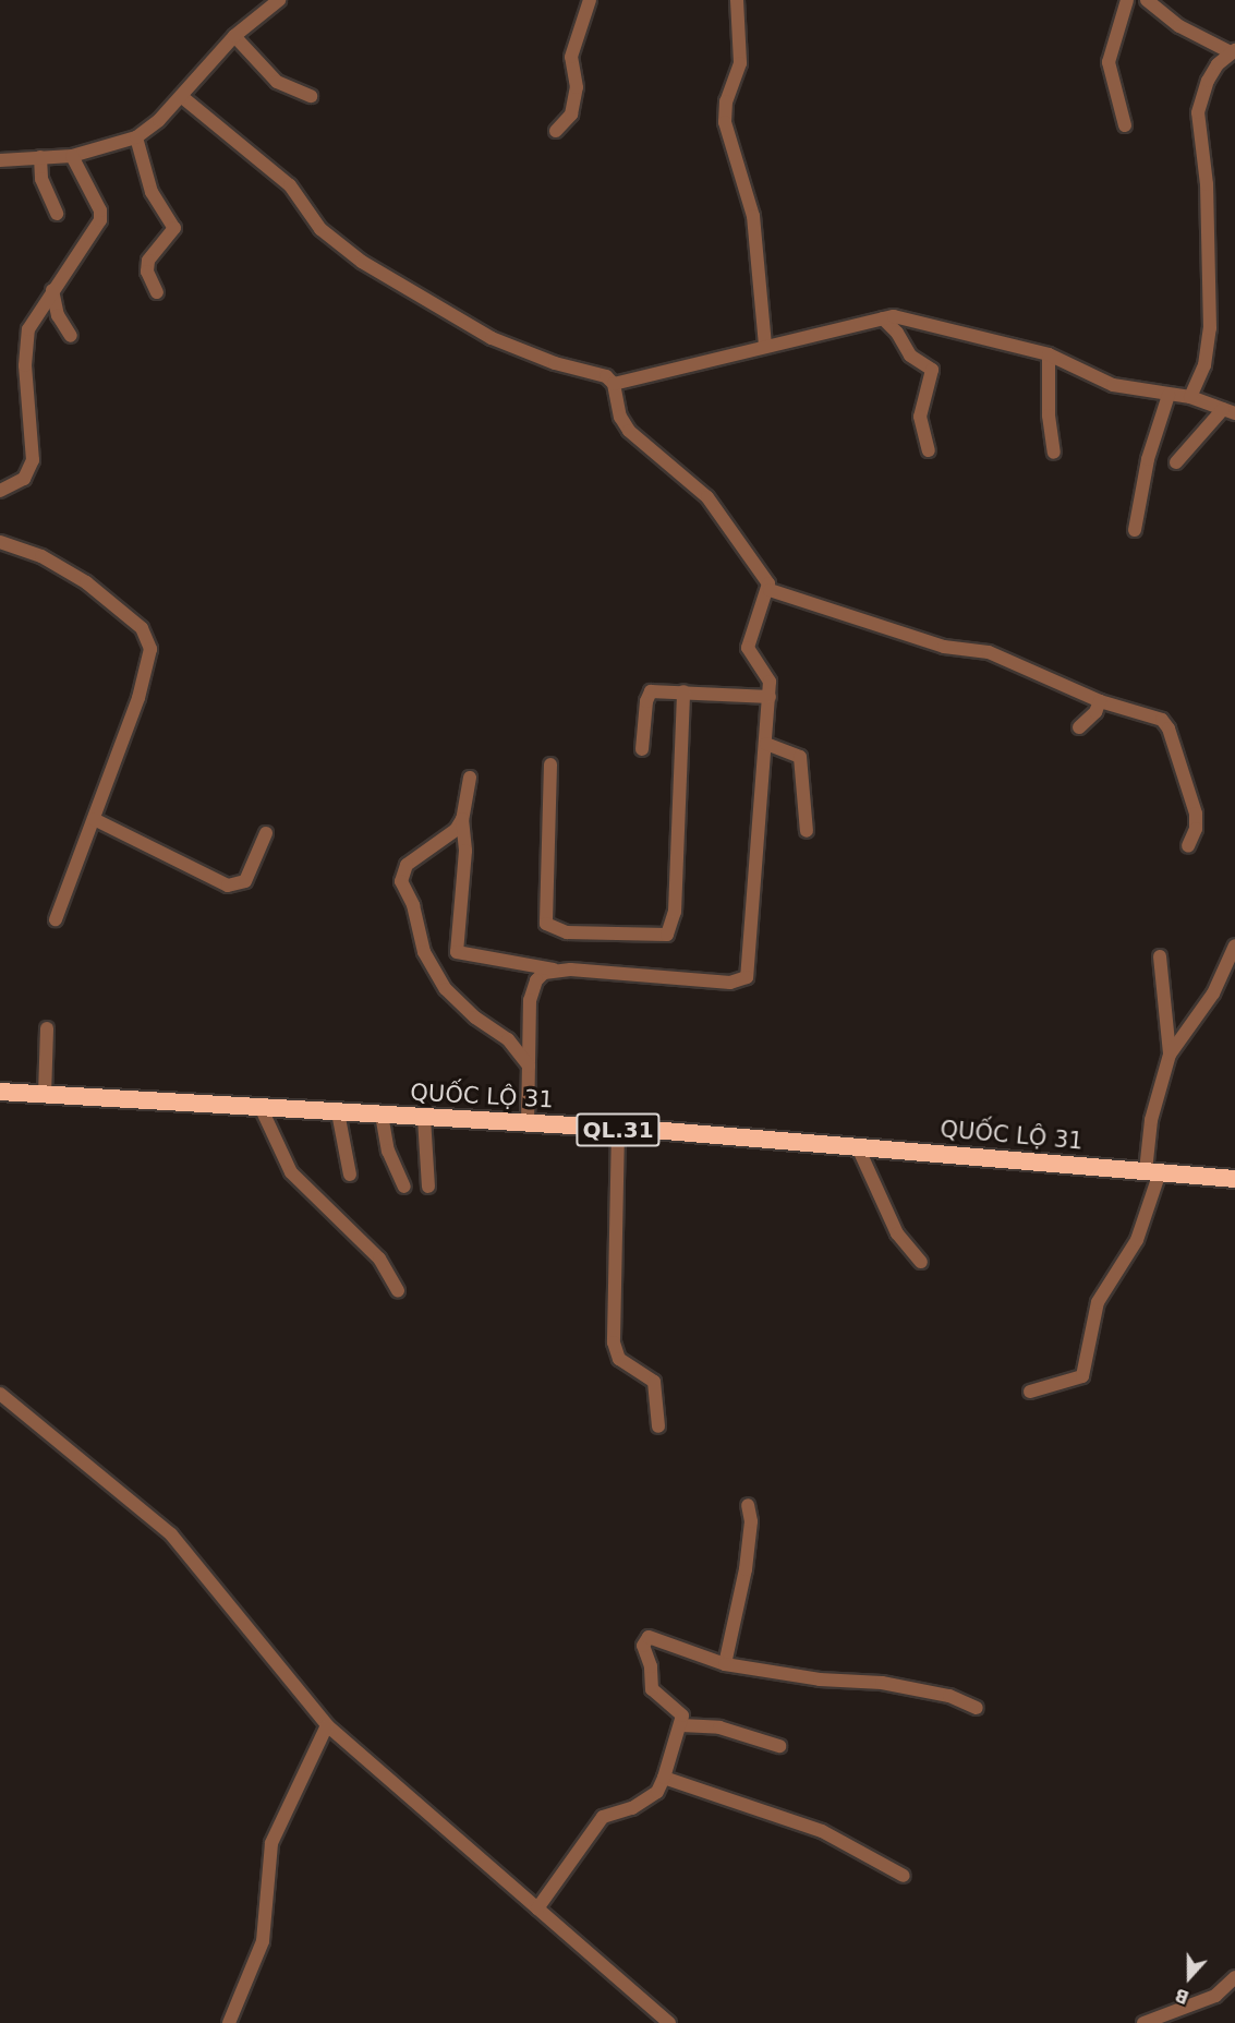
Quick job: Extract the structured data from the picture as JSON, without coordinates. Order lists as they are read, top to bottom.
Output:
{
  "streets": {
    "highway": ["QUỐC LỘ 31", "QL.31"]
  },
  "north": "bottom"
}
